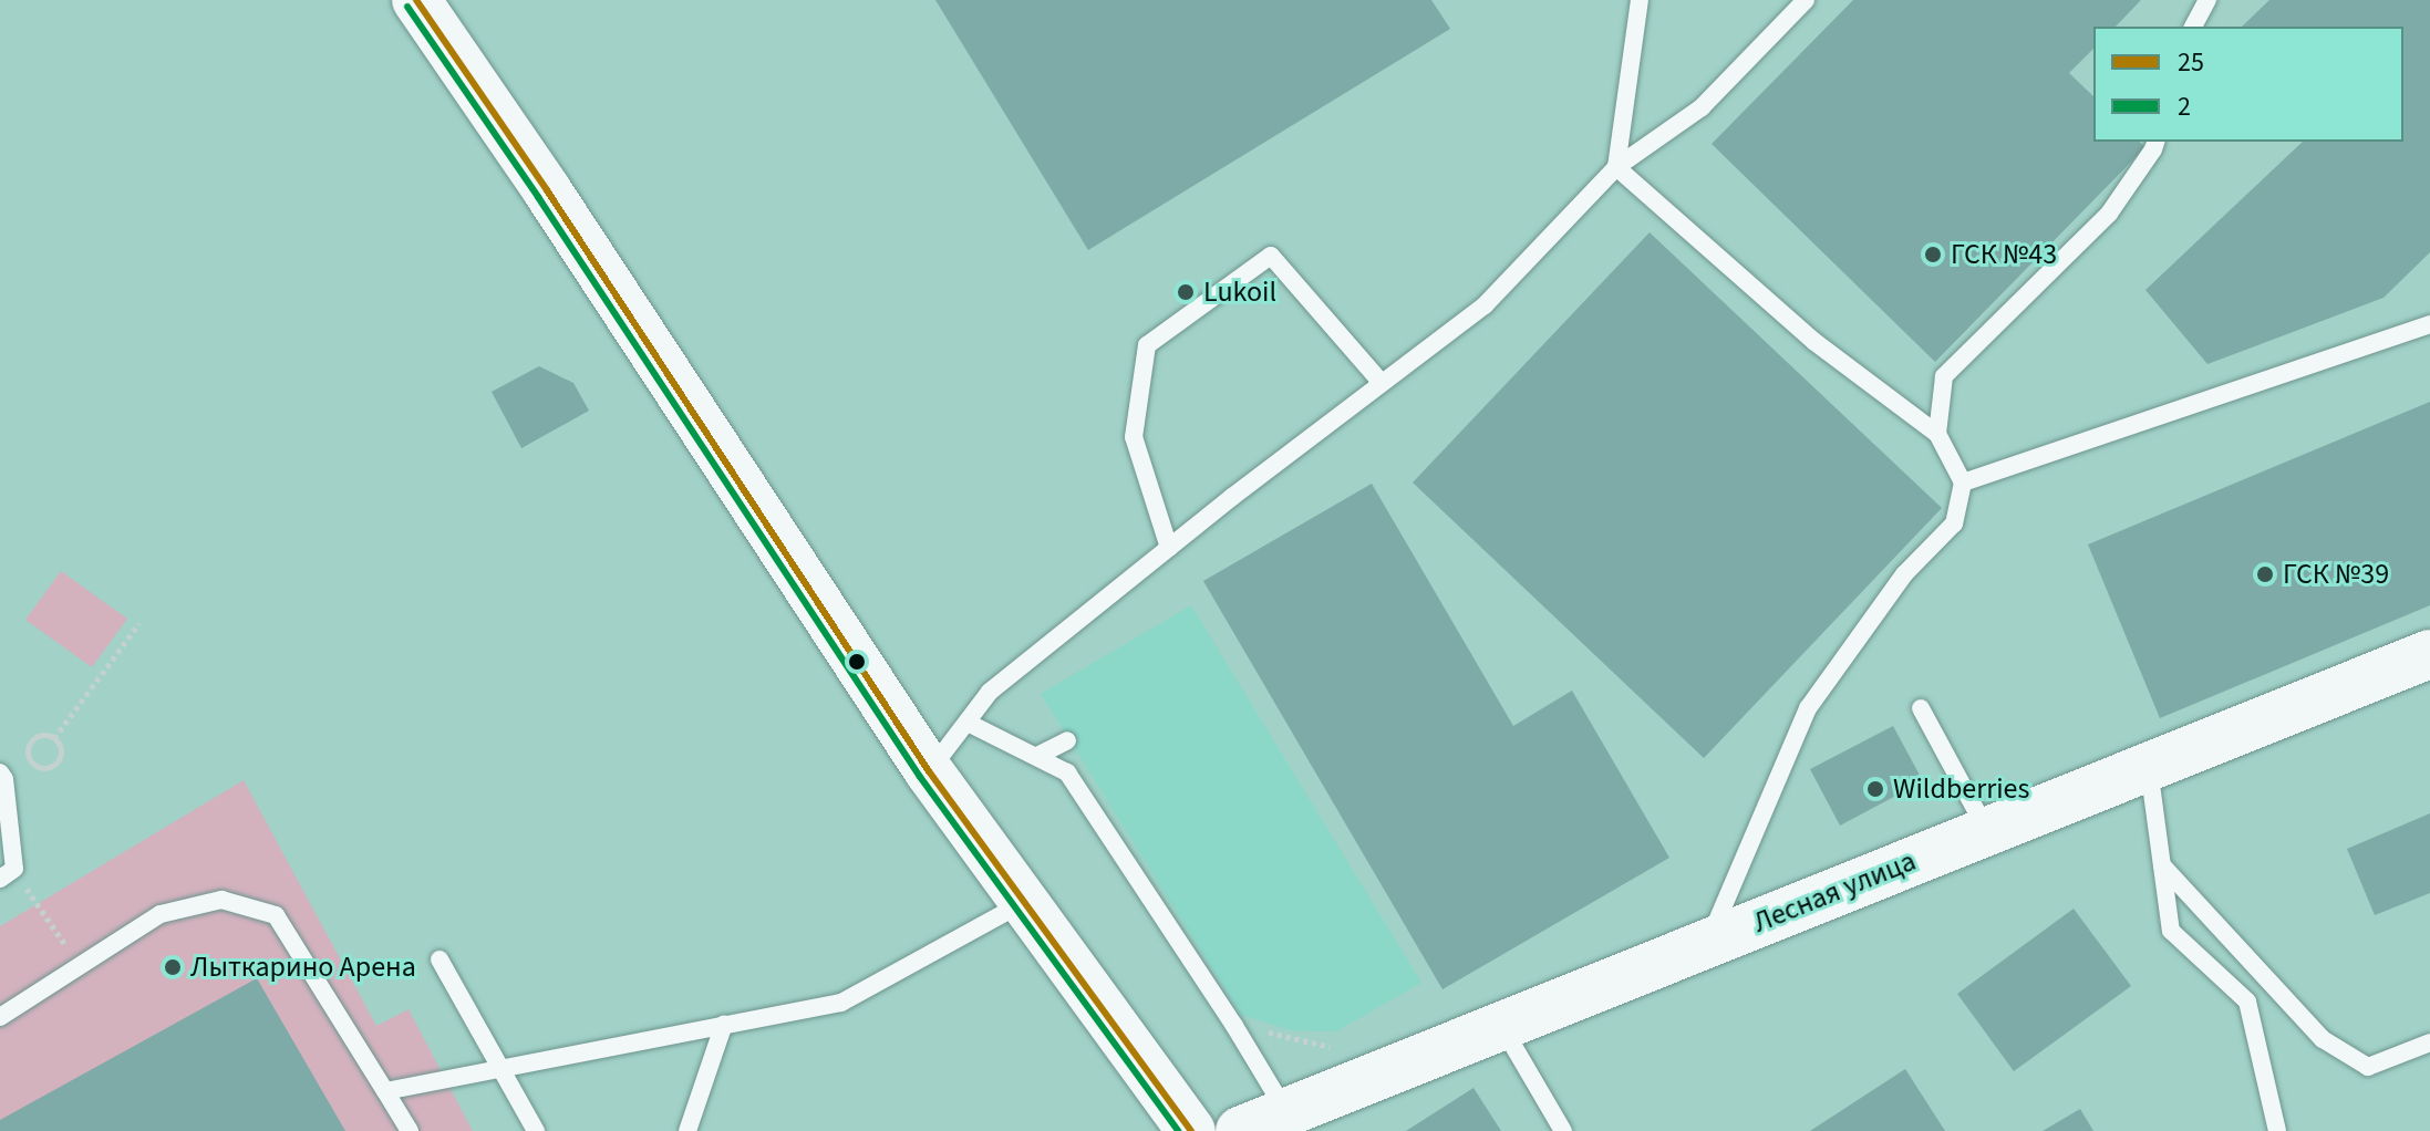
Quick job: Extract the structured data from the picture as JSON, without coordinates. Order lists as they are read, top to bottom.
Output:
{
  "streets": {
    "street": ["Лесная улица"]
  },
  "places": [
    "ГСК №43",
    "Lukoil",
    "ГСК №39",
    "Wildberries",
    "Лыткарино Арена"
  ],
  "lines": ["transit line 25", "transit line 2"],
  "legend": ["25", "2"]
}
